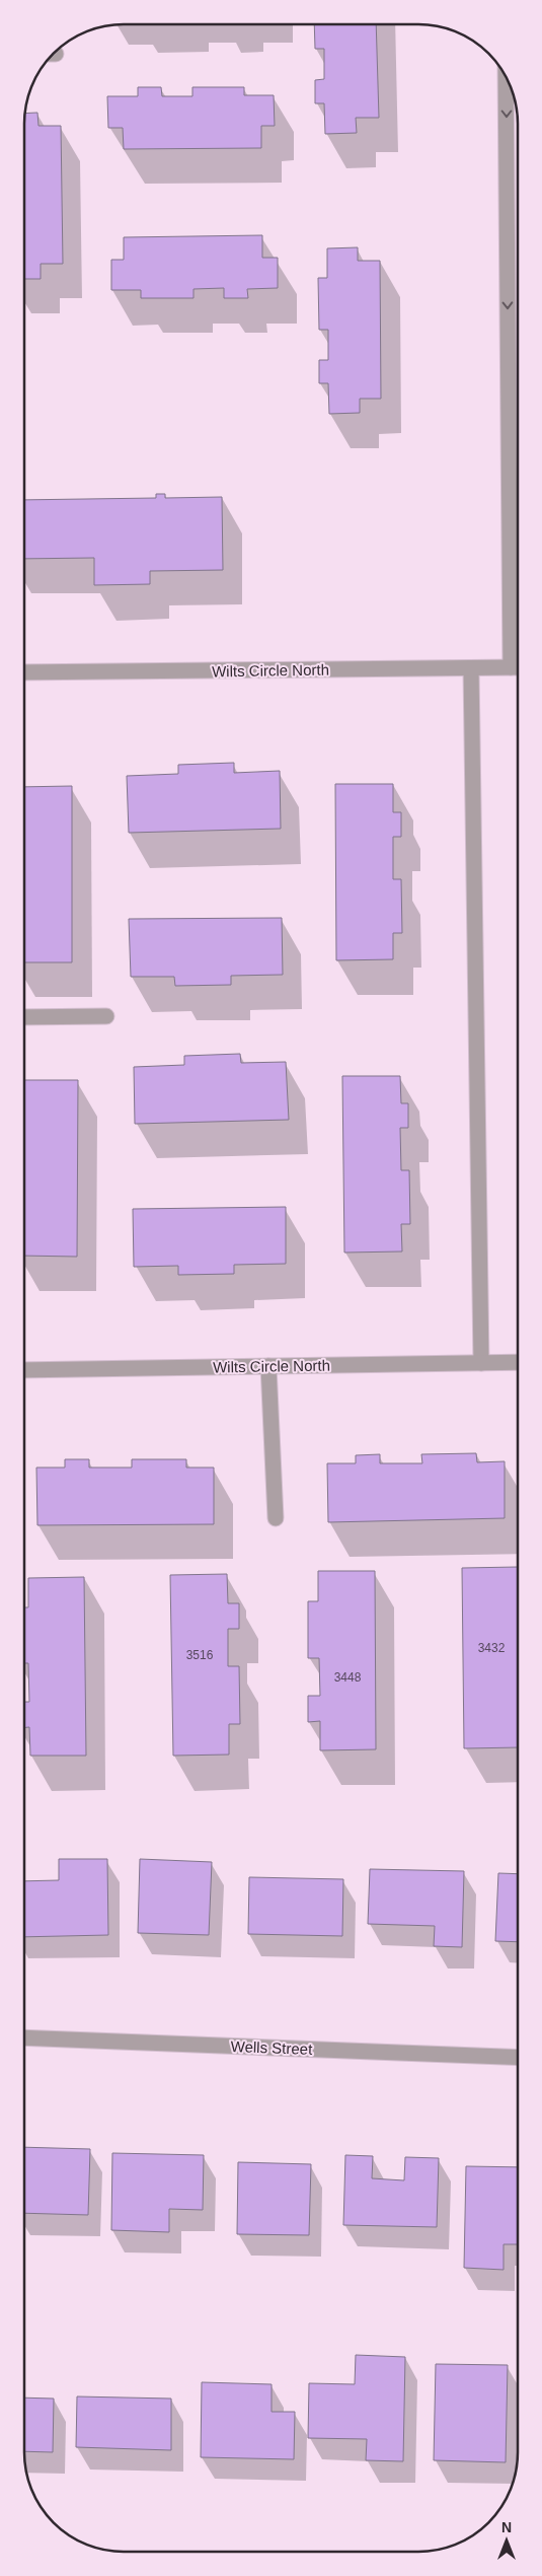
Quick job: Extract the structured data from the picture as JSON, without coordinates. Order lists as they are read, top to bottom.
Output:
{
  "streets": {
    "street": ["Wilts Circle North", "Wells Street"]
  },
  "house_numbers": ["3432", "3516", "3448"],
  "north": "top"
}
